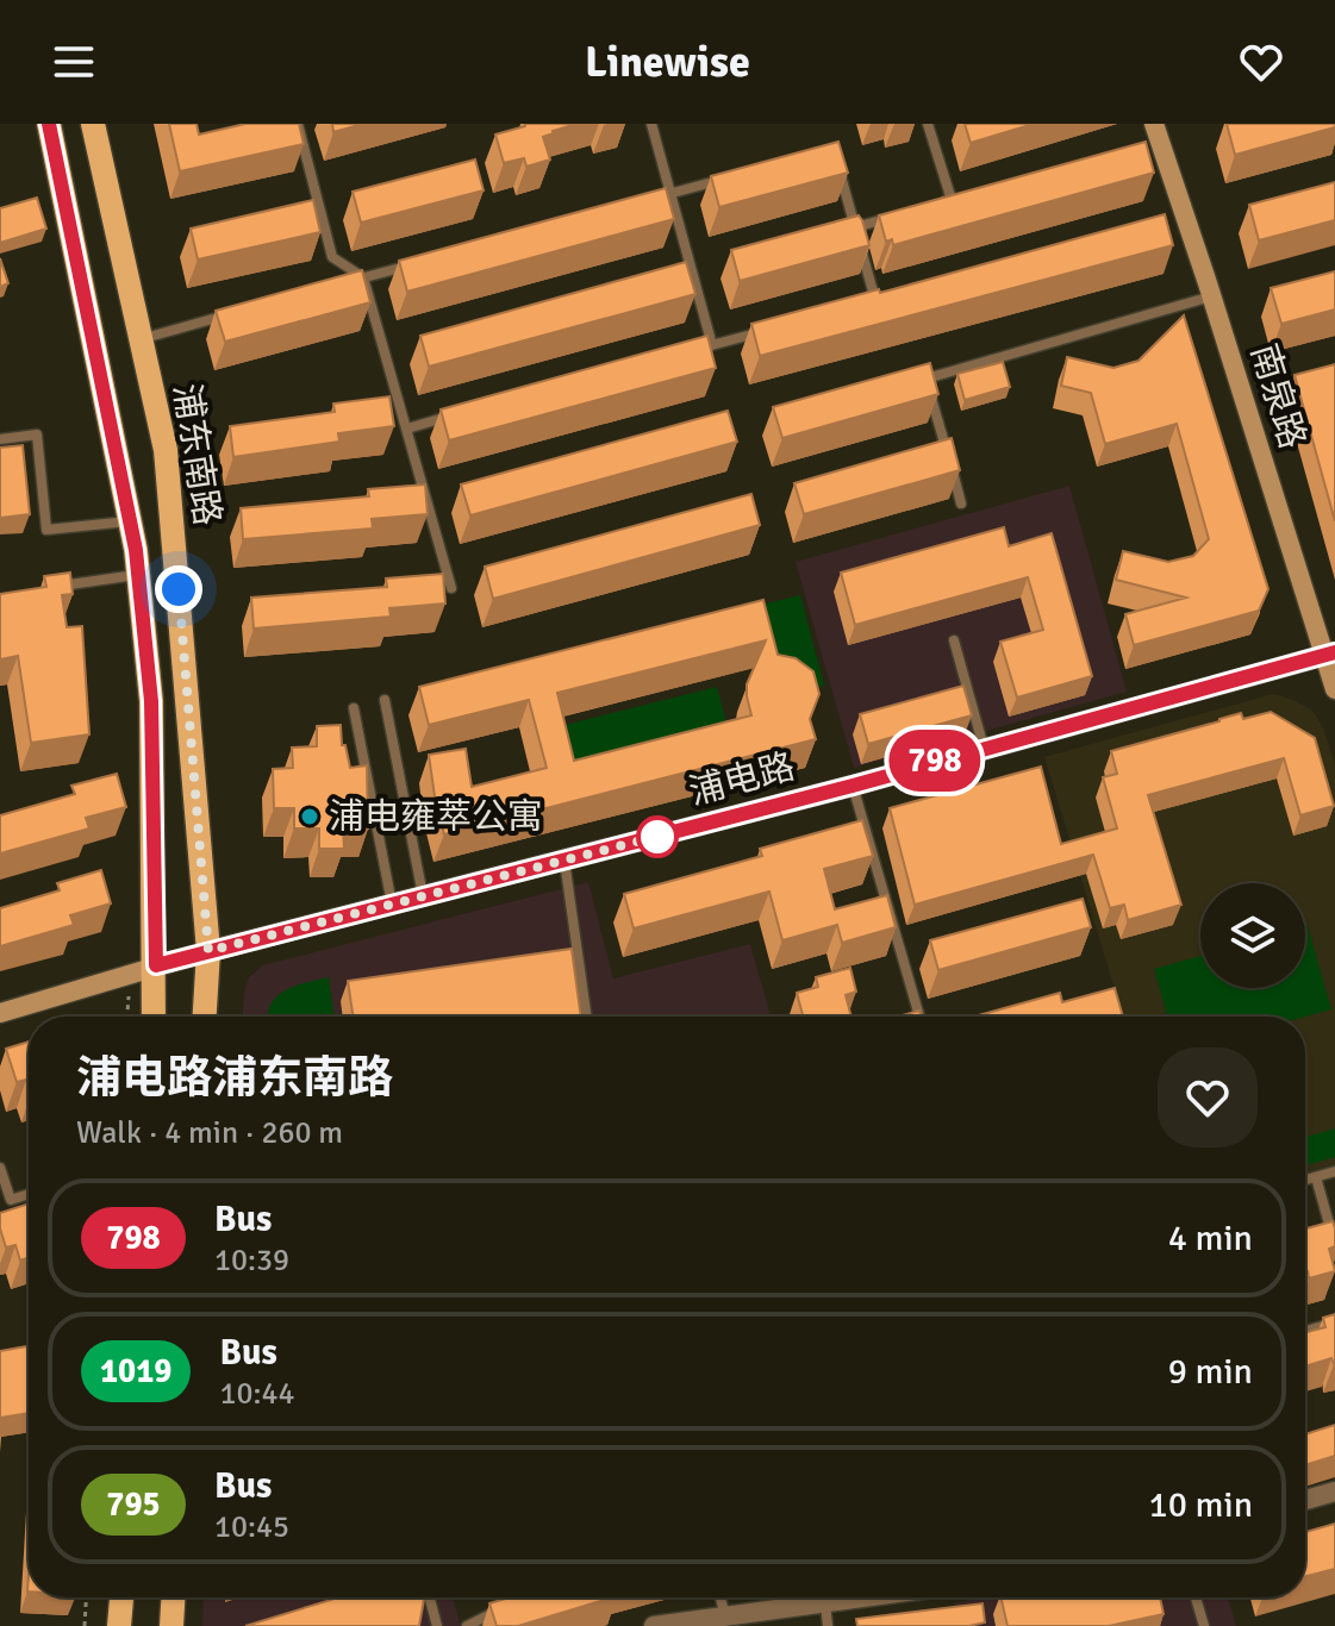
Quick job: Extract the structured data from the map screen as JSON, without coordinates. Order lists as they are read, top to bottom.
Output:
{
  "streets": {
    "main road": ["浦东南路"],
    "street": ["南泉路", "浦电路"]
  },
  "crossings": [
    ["南泉路", "浦电路"],
    ["浦东南路", "浦电路"]
  ],
  "places": ["浦电雍萃公寓"],
  "lines": ["bus line 798"],
  "page": {
    "header": "Linewise",
    "on_map": "798",
    "heading": ["浦电路浦东南路", "Walk · 4 min · 260 m"],
    "list": [
      {
        "mark": "798",
        "name": "Bus",
        "note": "10:39",
        "value": "4 min"
      },
      {
        "mark": "1019",
        "name": "Bus",
        "note": "10:44",
        "value": "9 min"
      },
      {
        "mark": "795",
        "name": "Bus",
        "note": "10:45",
        "value": "10 min"
      }
    ]
  }
}
